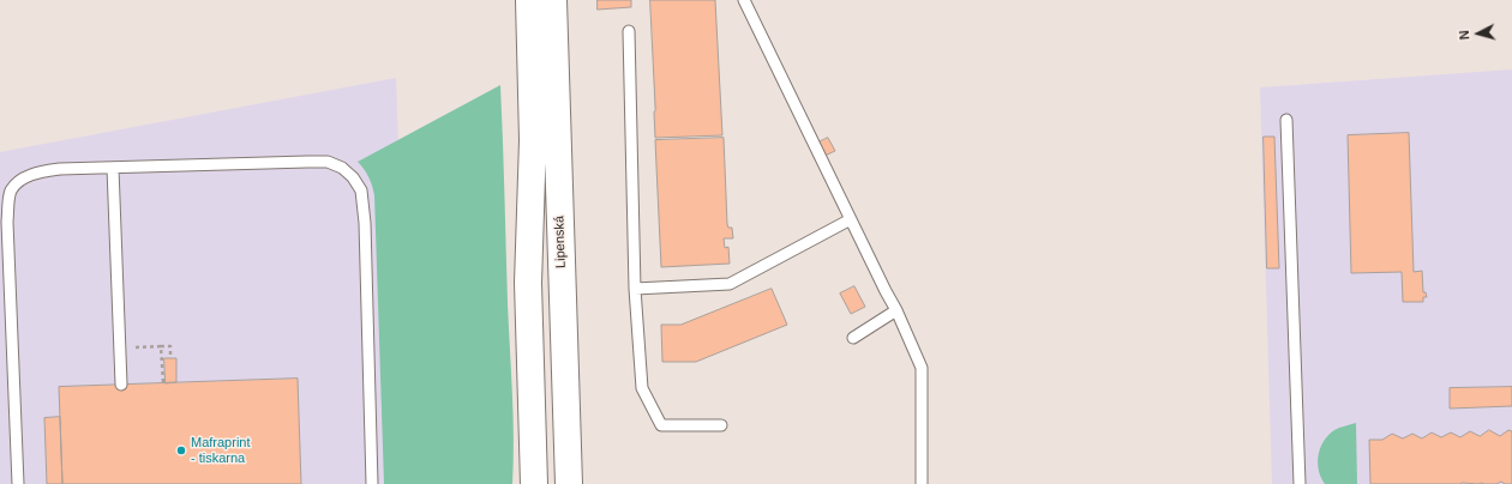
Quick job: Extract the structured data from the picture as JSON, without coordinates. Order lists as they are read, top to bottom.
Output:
{
  "streets": {
    "main road": ["Lipenská"]
  },
  "places": ["Mafraprint - tiskarna"],
  "north": "left"
}
